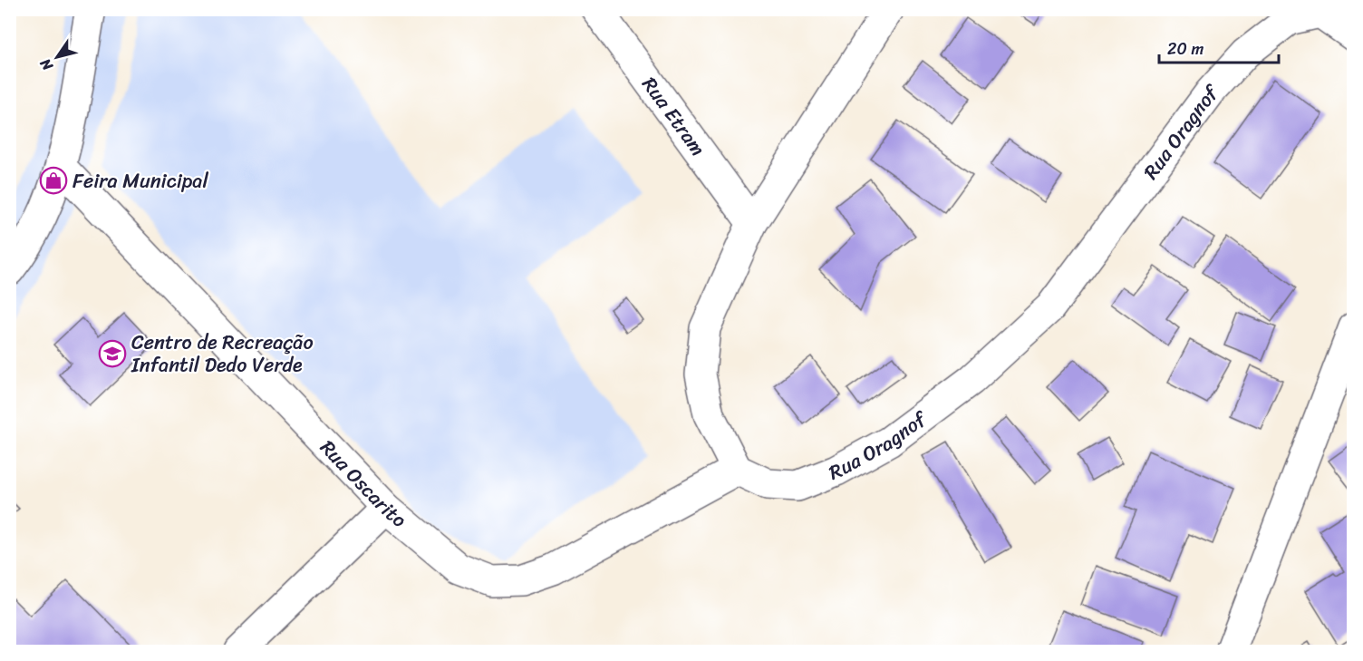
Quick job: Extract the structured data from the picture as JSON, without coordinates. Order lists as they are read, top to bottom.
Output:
{
  "streets": {
    "street": ["Rua Etram", "Rua Oragnof", "Rua Oscarito"]
  },
  "crossings": [
    ["Rua Oragnof", "Rua Oscarito"]
  ],
  "places": {
    "shop": ["Feira Municipal"],
    "school or university": ["Centro de Recreação Infantil Dedo Verde"]
  },
  "scale_bar": "20 m",
  "north": "bottom left"
}
